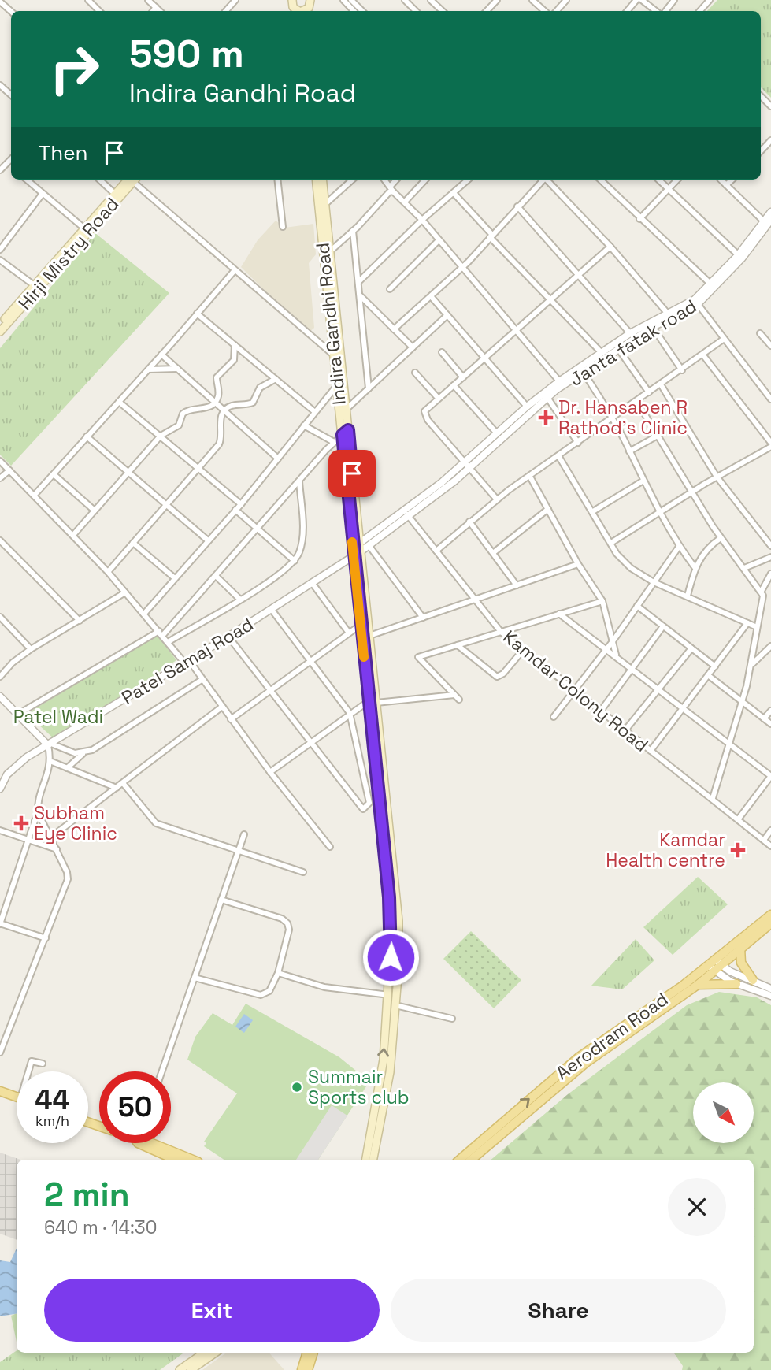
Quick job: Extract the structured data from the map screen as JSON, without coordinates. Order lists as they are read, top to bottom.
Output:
{
  "streets": {
    "main road": ["Hirji Mistry Road", "Indira Gandhi Road", "Aerodram Road"],
    "street": ["Janta fatak road", "Patel Samaj Road", "Kamdar Colony Road"]
  },
  "crossings": [
    ["Indira Gandhi Road", "Janta fatak road"],
    ["Indira Gandhi Road", "Patel Samaj Road"],
    ["Janta fatak road", "Patel Samaj Road"],
    ["Janta fatak road", "Kamdar Colony Road"]
  ],
  "parks": ["Patel Wadi"],
  "places": {
    "health": ["Dr. Hansaben R Rathod's Clinic", "Subham Eye Clinic", "Kamdar Health centre"],
    "other": ["Summair Sports club"]
  },
  "north": "bottom right",
  "page": {
    "turn": ["590 m", "Indira Gandhi Road"],
    "then": "Then",
    "speed": "44 km/h",
    "limit": "50",
    "heading": ["2 min", "640 m · 14:30"],
    "buttons": ["Exit", "Share"]
  }
}
